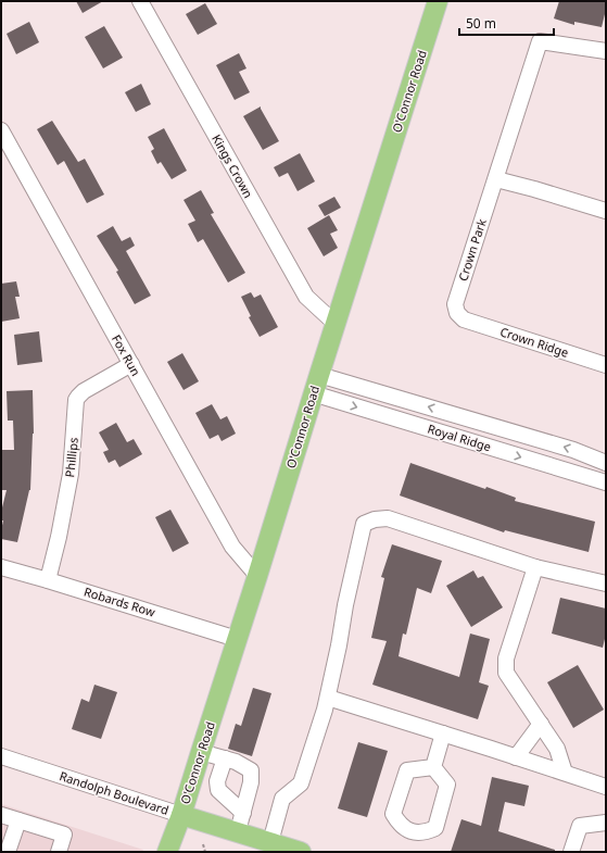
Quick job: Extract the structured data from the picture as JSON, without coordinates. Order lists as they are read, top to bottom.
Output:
{
  "streets": {
    "main road": ["O'Connor Road", "Randolph Boulevard"],
    "street": [
      "Kings Crown",
      "Crown Park",
      "Crown Ridge",
      "Fox Run",
      "Royal Ridge",
      "Phillips",
      "Robards Row"
    ]
  },
  "crossings": [
    ["O'Connor Road", "Kings Crown"],
    ["O'Connor Road", "Fox Run"],
    ["O'Connor Road", "Royal Ridge"],
    ["O'Connor Road", "Robards Row"],
    ["O'Connor Road", "Randolph Boulevard"],
    ["Crown Park", "Crown Ridge"],
    ["Fox Run", "Phillips"],
    ["Phillips", "Robards Row"]
  ],
  "scale_bar": "50 m"
}
